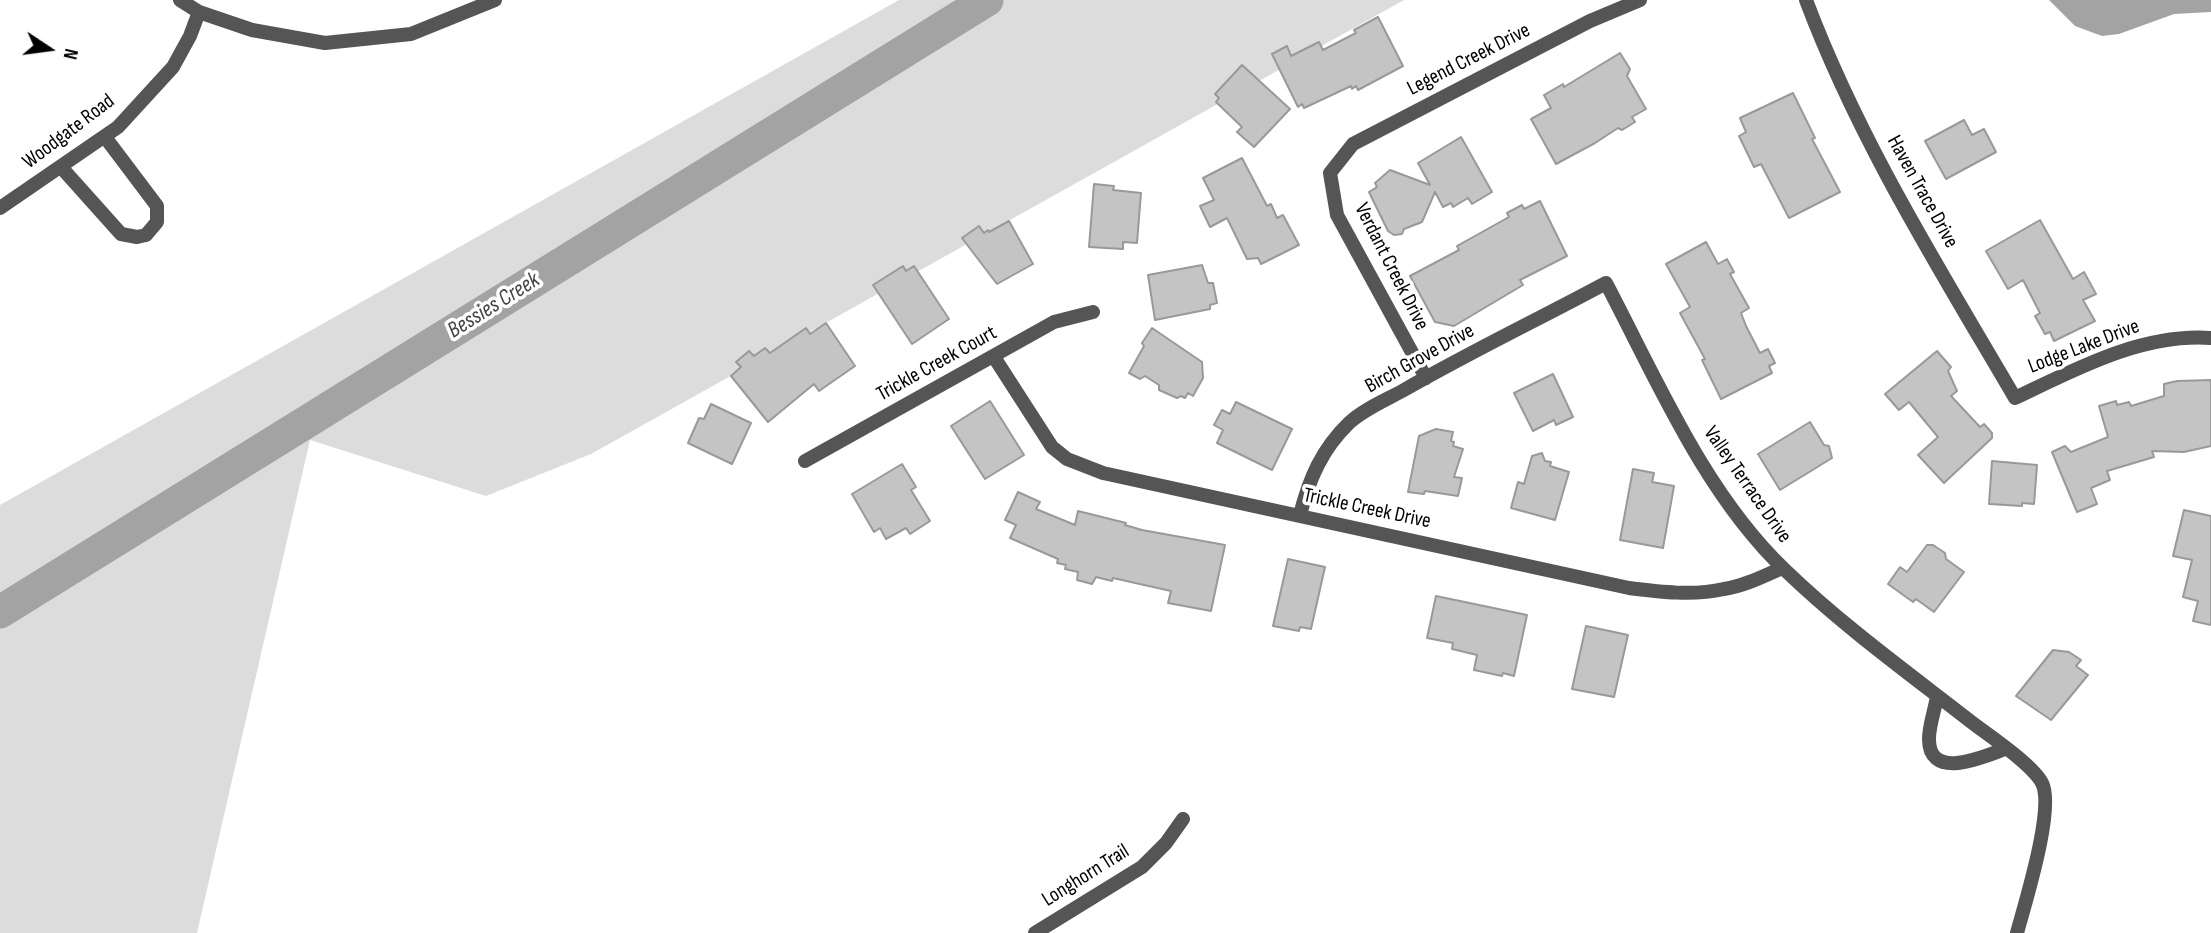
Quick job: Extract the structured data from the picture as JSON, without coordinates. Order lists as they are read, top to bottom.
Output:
{
  "streets": {
    "street": [
      "Legend Creek Drive",
      "Woodgate Road",
      "Haven Trace Drive",
      "Verdant Creek Drive",
      "Lodge Lake Drive",
      "Birch Grove Drive",
      "Trickle Creek Court",
      "Valley Terrace Drive",
      "Trickle Creek Drive",
      "Longhorn Trail"
    ]
  },
  "crossings": [
    ["Legend Creek Drive", "Verdant Creek Drive"],
    ["Haven Trace Drive", "Lodge Lake Drive"],
    ["Verdant Creek Drive", "Birch Grove Drive"],
    ["Birch Grove Drive", "Valley Terrace Drive"],
    ["Birch Grove Drive", "Trickle Creek Drive"],
    ["Trickle Creek Court", "Trickle Creek Drive"],
    ["Valley Terrace Drive", "Trickle Creek Drive"]
  ],
  "water": ["Bessies Creek"],
  "north": "right"
}
